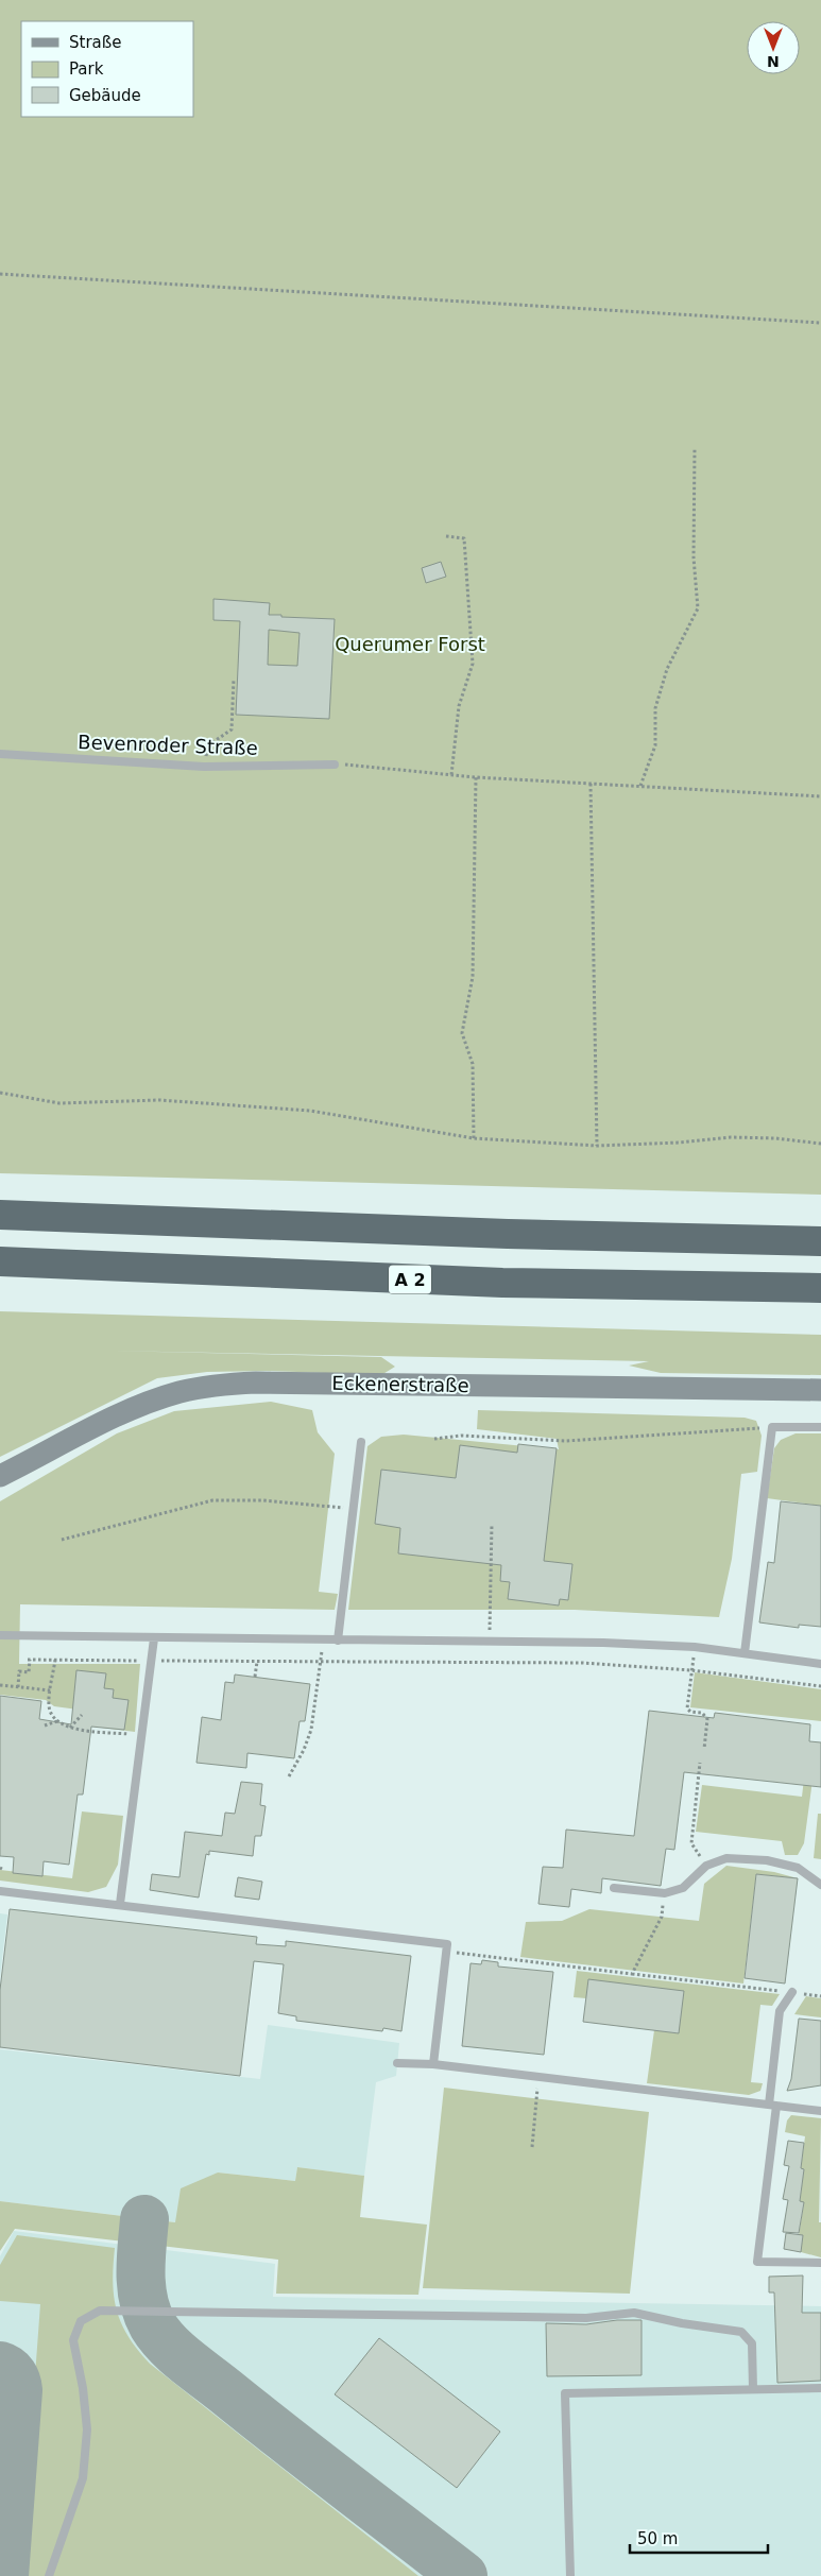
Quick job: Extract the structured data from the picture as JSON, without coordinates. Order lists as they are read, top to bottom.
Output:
{
  "streets": {
    "highway": ["A 2"],
    "main road": ["Eckenerstraße"],
    "lane": ["Bevenroder Straße"]
  },
  "parks": ["Querumer Forst"],
  "legend": ["Straße", "Park", "Gebäude"],
  "scale_bar": "50 m",
  "north": "bottom"
}
